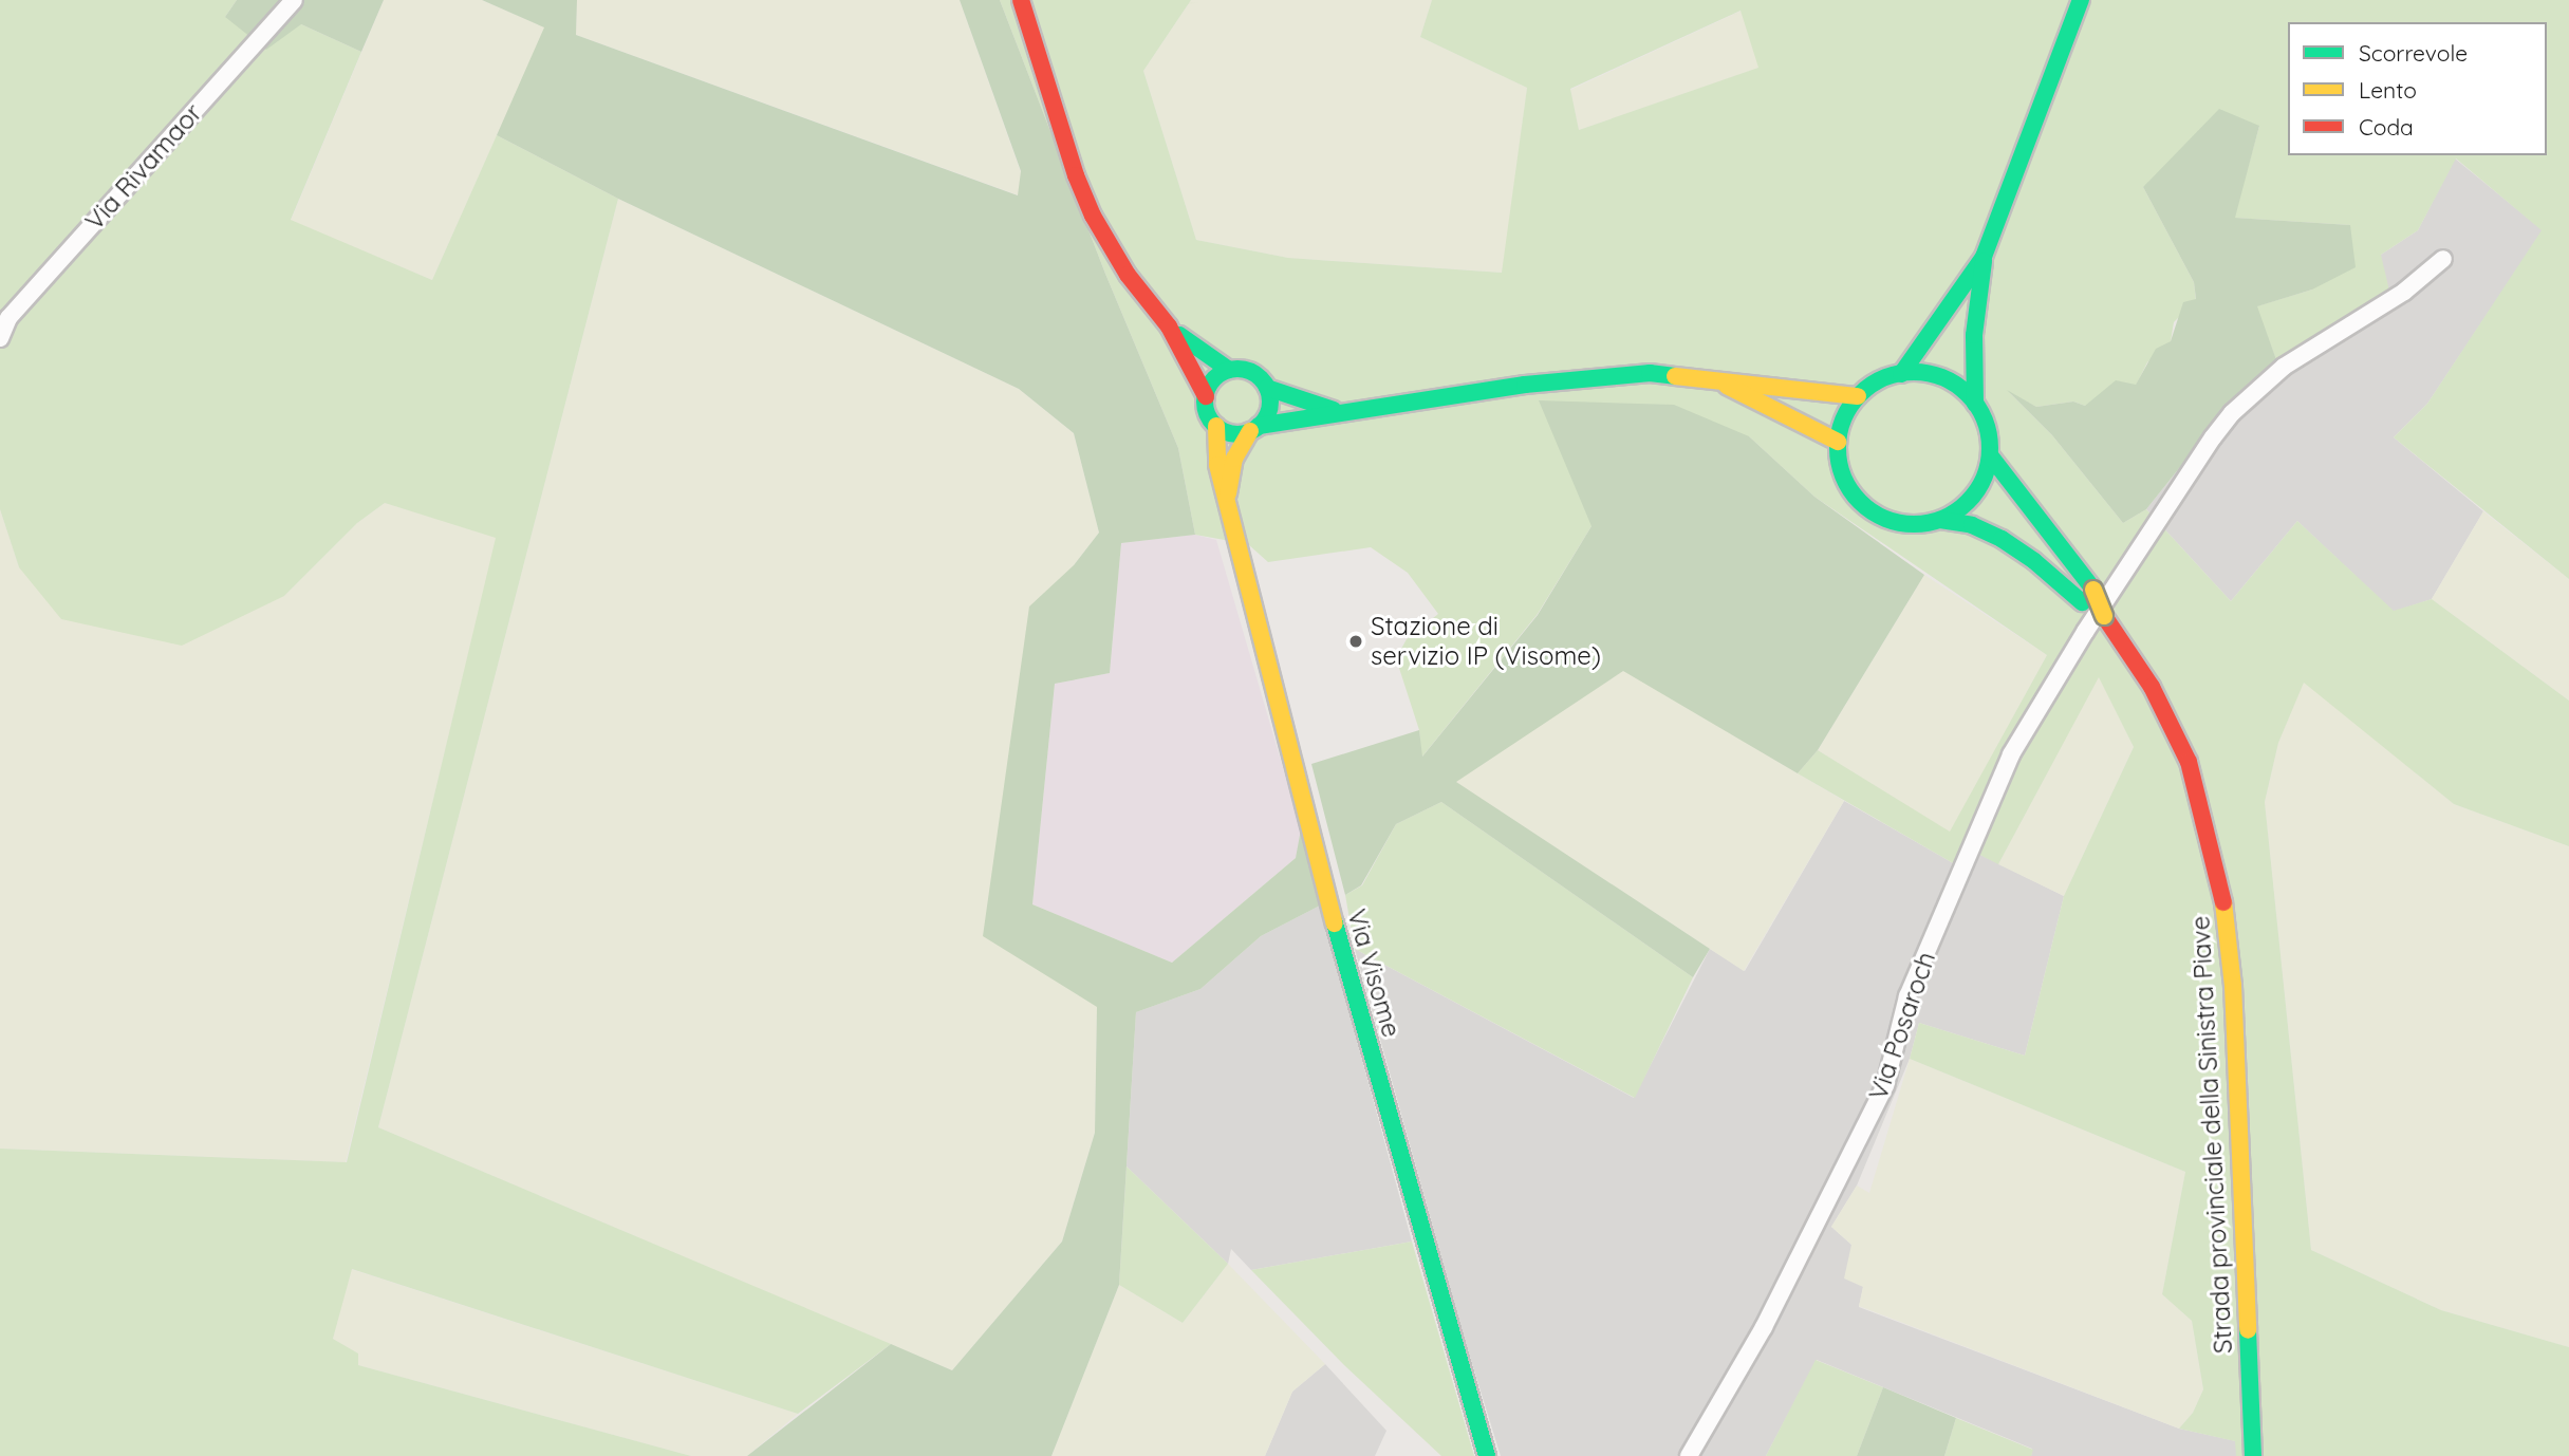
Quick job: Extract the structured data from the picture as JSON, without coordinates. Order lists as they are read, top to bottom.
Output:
{
  "streets": {
    "street": [
      "Via Rivamaor",
      "Via Visome",
      "Via Posaroch",
      "Strada provinciale della Sinistra Piave"
    ]
  },
  "places": ["Stazione di servizio IP (Visome)"],
  "legend": ["Scorrevole", "Lento", "Coda"]
}
